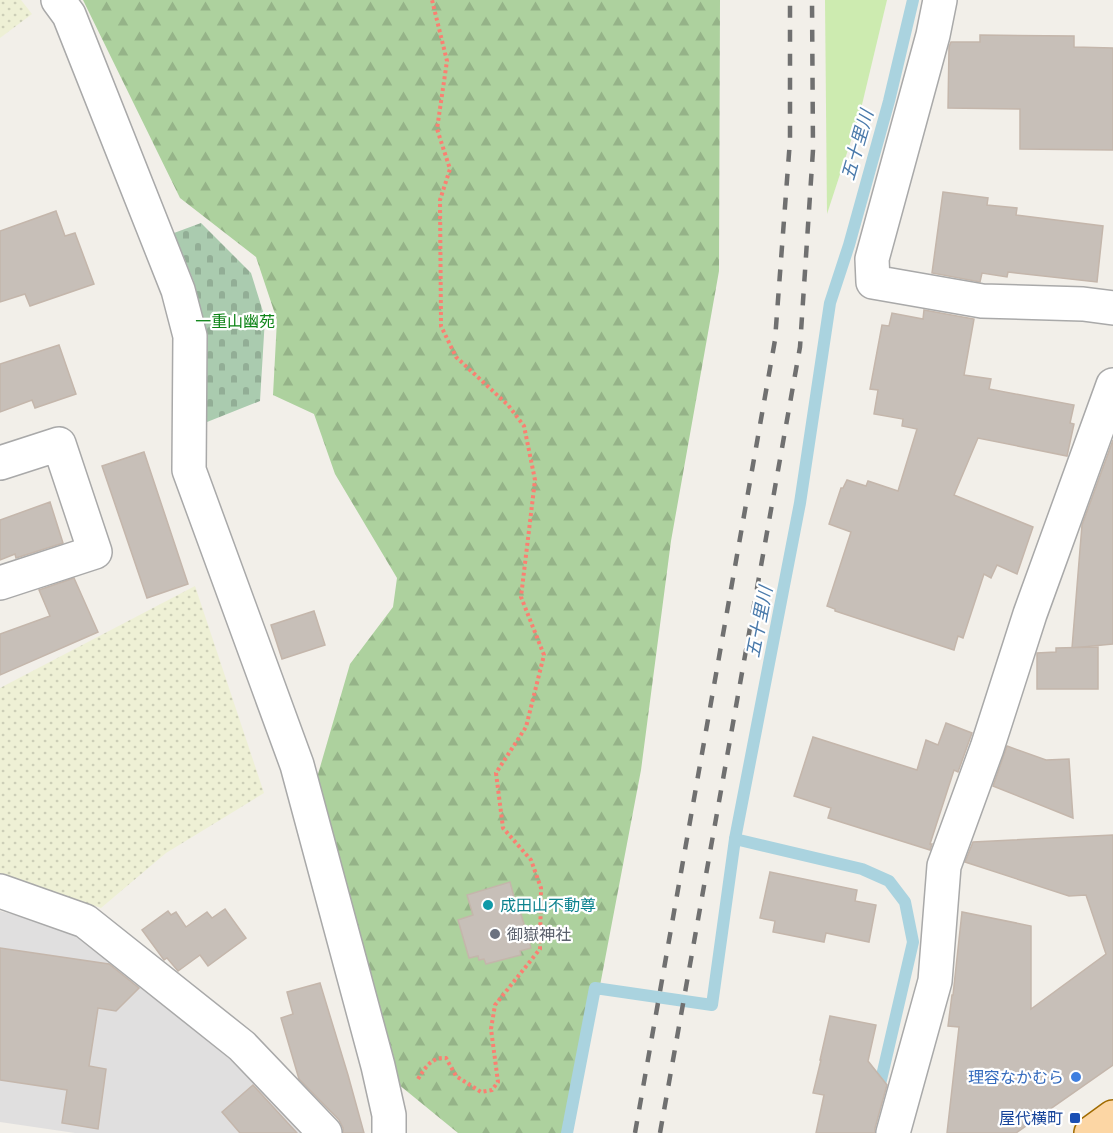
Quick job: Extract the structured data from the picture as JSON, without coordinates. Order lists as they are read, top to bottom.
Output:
{
  "water": ["五十里川"],
  "parks": ["一重山幽苑"],
  "places": {
    "other": ["成田山不動尊", "御嶽神社", "理容なかむら"],
    "transit": ["屋代横町"]
  }
}
